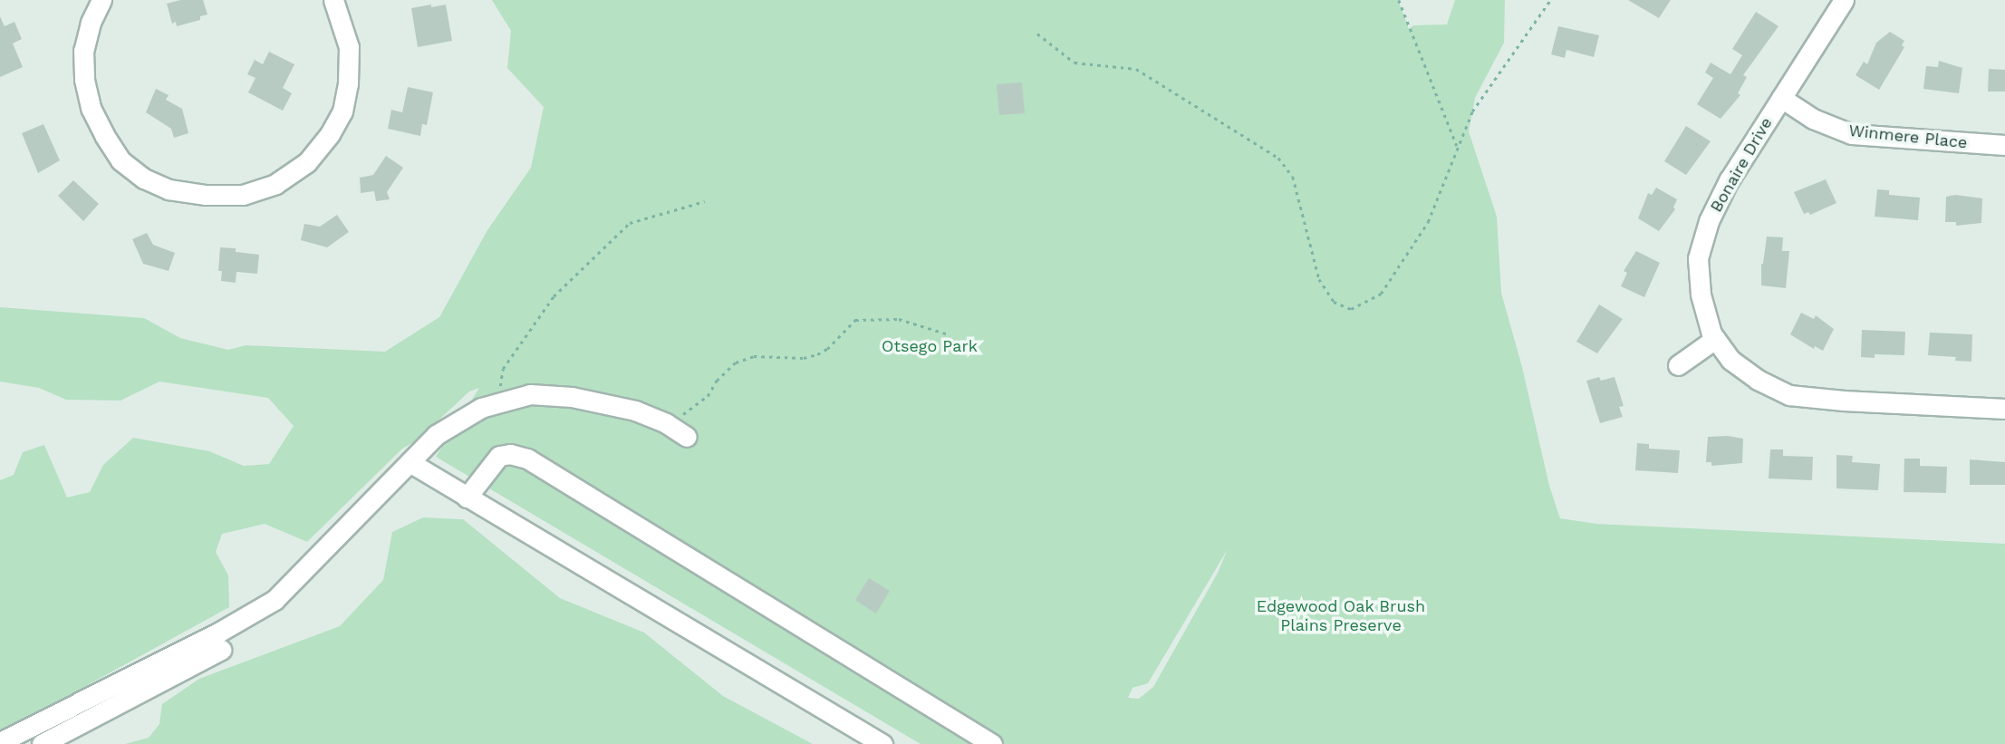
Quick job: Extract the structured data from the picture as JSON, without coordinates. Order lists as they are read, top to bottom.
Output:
{
  "streets": {
    "street": ["Winmere Place", "Bonaire Drive"]
  },
  "crossings": [
    ["Winmere Place", "Bonaire Drive"]
  ],
  "parks": ["Otsego Park", "Edgewood Oak Brush Plains Preserve"]
}
